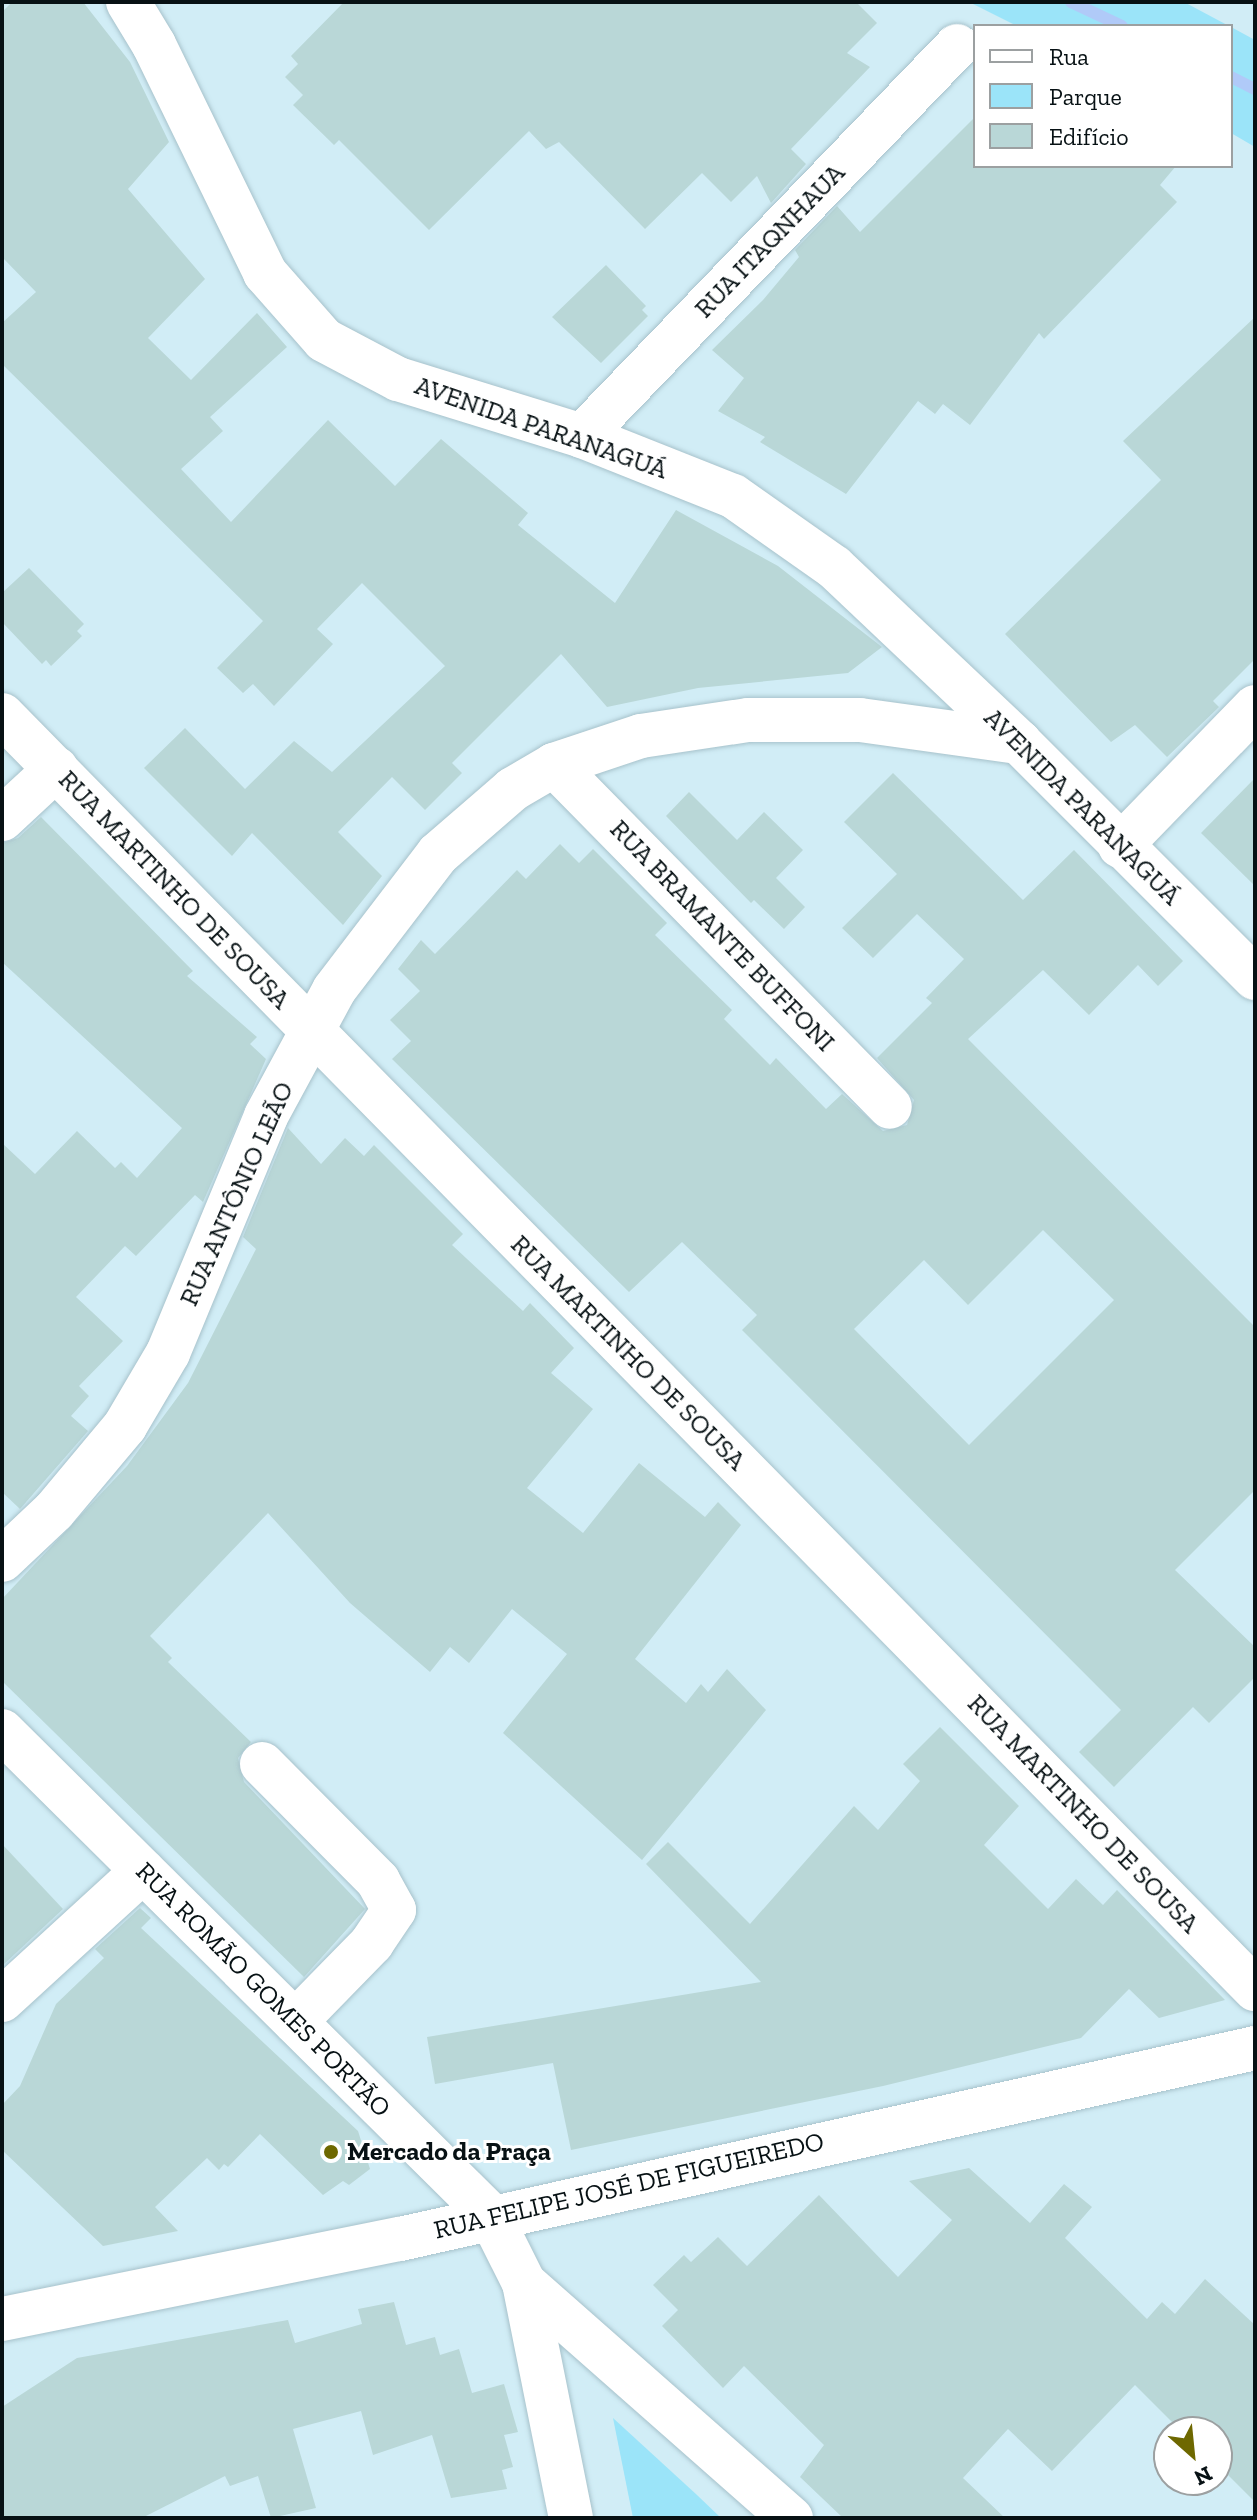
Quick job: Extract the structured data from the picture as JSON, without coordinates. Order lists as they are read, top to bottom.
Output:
{
  "streets": {
    "street": [
      "RUA ITAQNHAUA",
      "AVENIDA PARANAGUÁ",
      "RUA MARTINHO DE SOUSA",
      "RUA BRAMANTE BUFFONI",
      "RUA ANTÔNIO LEÃO",
      "RUA ROMÃO GOMES PORTÃO",
      "RUA FELIPE JOSÉ DE FIGUEIREDO"
    ]
  },
  "crossings": [
    ["RUA ITAQNHAUA", "AVENIDA PARANAGUÁ"],
    ["AVENIDA PARANAGUÁ", "RUA ANTÔNIO LEÃO"],
    ["RUA MARTINHO DE SOUSA", "RUA ANTÔNIO LEÃO"],
    ["RUA BRAMANTE BUFFONI", "RUA ANTÔNIO LEÃO"],
    ["RUA ROMÃO GOMES PORTÃO", "RUA FELIPE JOSÉ DE FIGUEIREDO"]
  ],
  "places": ["Mercado da Praça"],
  "legend": ["Rua", "Parque", "Edifício"],
  "north": "bottom right"
}
